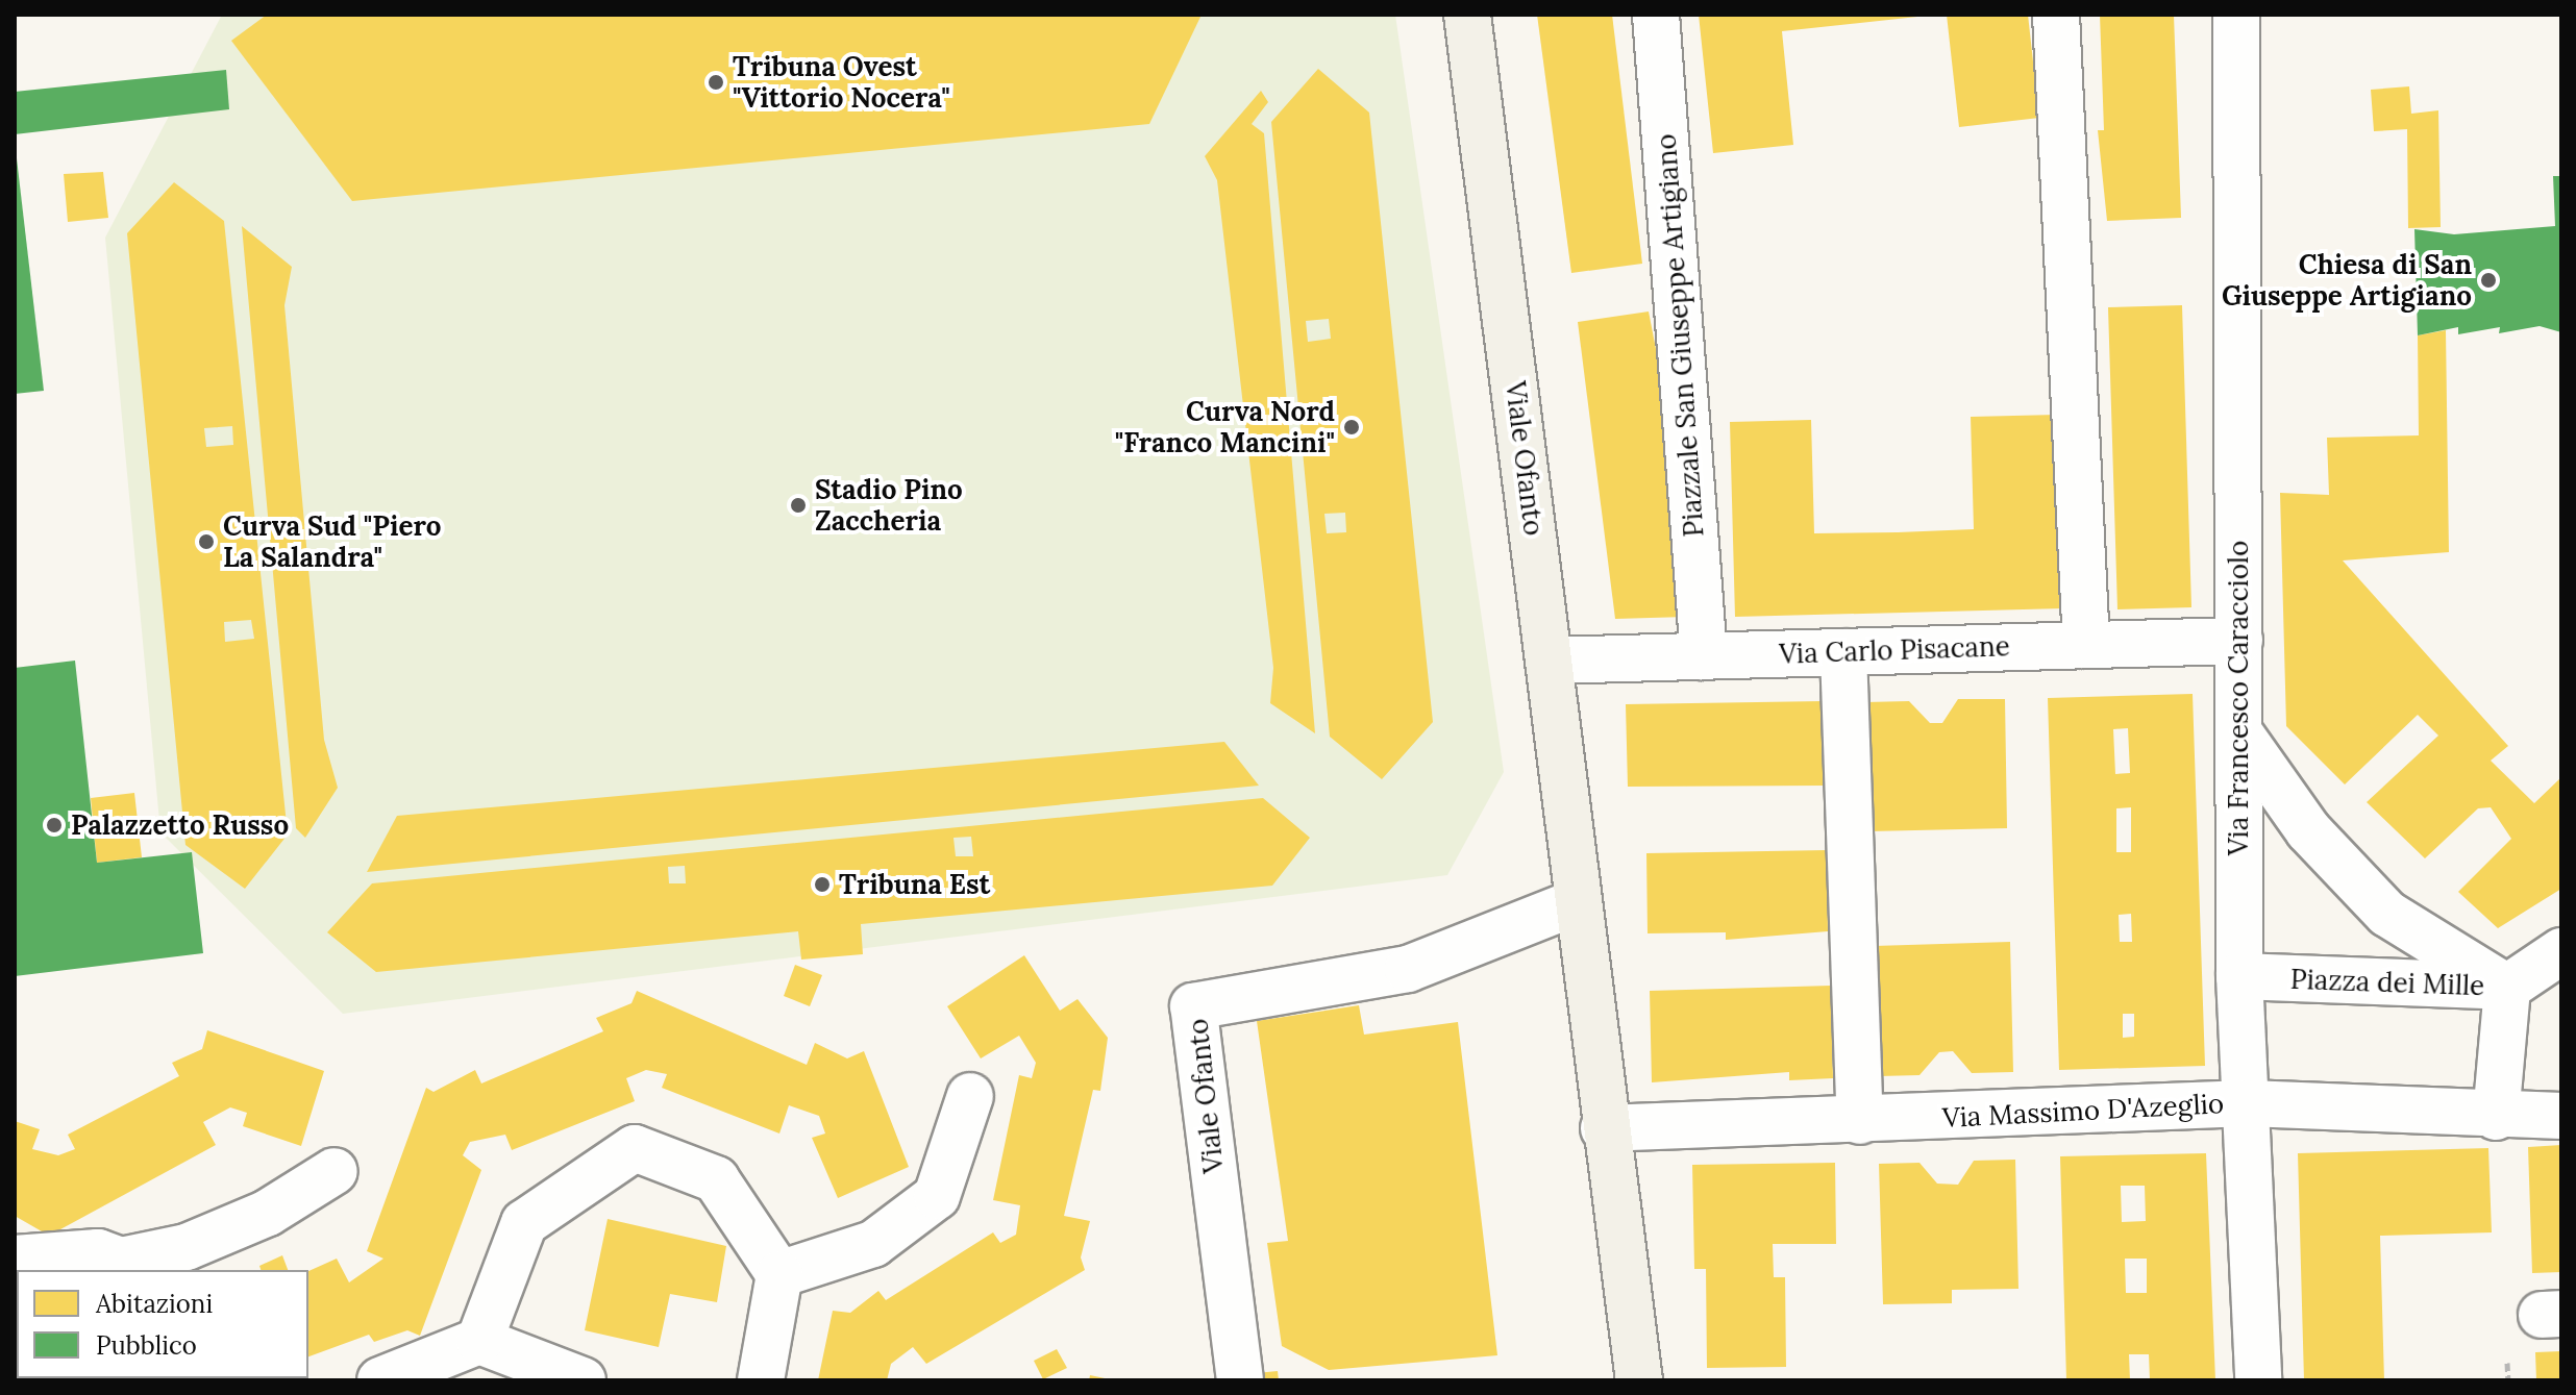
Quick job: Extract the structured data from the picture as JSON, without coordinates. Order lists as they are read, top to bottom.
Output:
{
  "streets": {
    "main road": ["Viale Ofanto"],
    "street": [
      "Piazzale San Giuseppe Artigiano",
      "Via Carlo Pisacane",
      "Via Francesco Caracciolo",
      "Piazza dei Mille",
      "Via Massimo D'Azeglio"
    ]
  },
  "crossings": [
    ["Piazzale San Giuseppe Artigiano", "Via Carlo Pisacane"],
    ["Viale Ofanto", "Via Carlo Pisacane"],
    ["Viale Ofanto", "Via Massimo D'Azeglio"],
    ["Via Carlo Pisacane", "Via Francesco Caracciolo"],
    ["Via Francesco Caracciolo", "Piazza dei Mille"],
    ["Via Francesco Caracciolo", "Via Massimo D'Azeglio"]
  ],
  "places": [
    "Tribuna Ovest \"Vittorio Nocera\"",
    "Chiesa di San Giuseppe Artigiano",
    "Curva Nord \"Franco Mancini\"",
    "Stadio Pino Zaccheria",
    "Curva Sud \"Piero La Salandra\"",
    "Palazzetto Russo",
    "Tribuna Est"
  ],
  "legend": ["Abitazioni", "Pubblico"]
}
